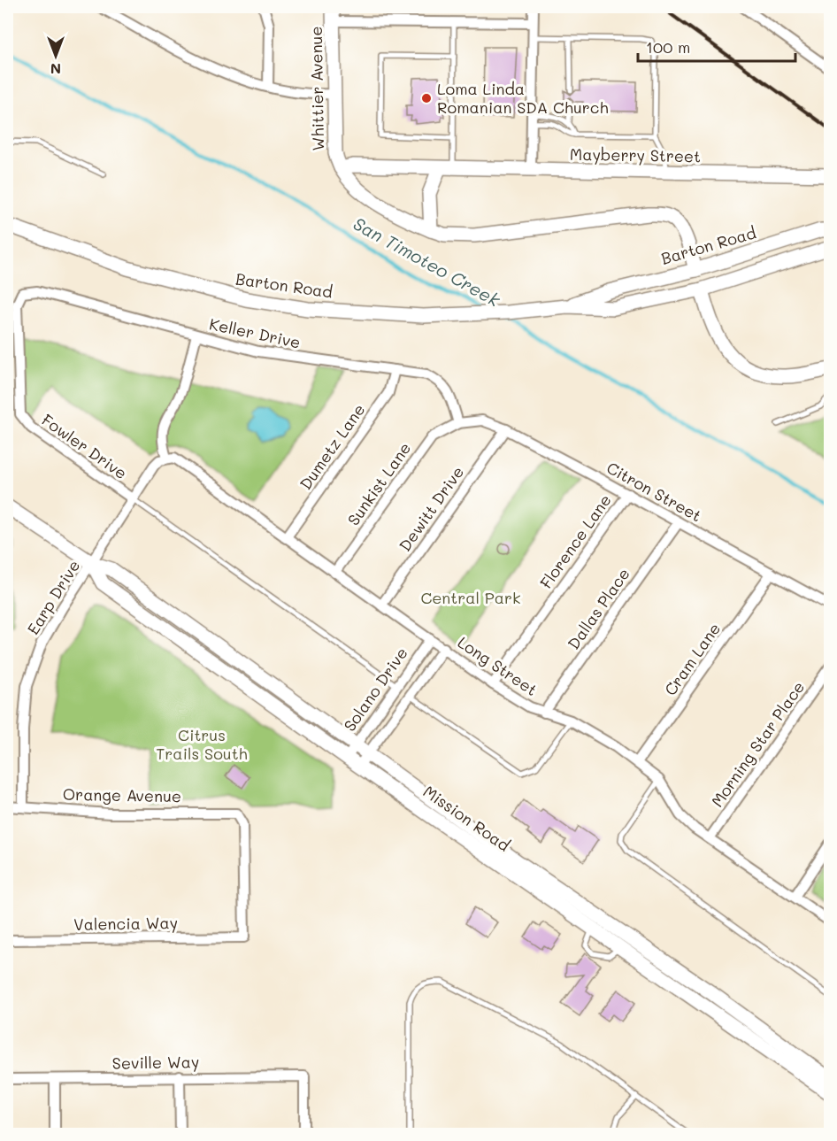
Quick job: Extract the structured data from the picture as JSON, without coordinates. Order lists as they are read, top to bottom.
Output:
{
  "streets": {
    "street": [
      "Whittier Avenue",
      "Mayberry Street",
      "Barton Road",
      "Keller Drive",
      "Fowler Drive",
      "Dumetz Lane",
      "Sunkist Lane",
      "Citron Street",
      "Dewitt Drive",
      "Florence Lane",
      "Earp Drive",
      "Dallas Place",
      "Cram Lane",
      "Long Street",
      "Solano Drive",
      "Morning Star Place",
      "Orange Avenue",
      "Mission Road",
      "Valencia Way",
      "Seville Way"
    ]
  },
  "crossings": [
    ["Whittier Avenue", "Mayberry Street"],
    ["Keller Drive", "Fowler Drive"],
    ["Keller Drive", "Dumetz Lane"],
    ["Keller Drive", "Sunkist Lane"],
    ["Keller Drive", "Citron Street"],
    ["Fowler Drive", "Earp Drive"],
    ["Dumetz Lane", "Long Street"],
    ["Sunkist Lane", "Citron Street"],
    ["Sunkist Lane", "Long Street"],
    ["Citron Street", "Dewitt Drive"],
    ["Citron Street", "Florence Lane"],
    ["Citron Street", "Dallas Place"],
    ["Citron Street", "Cram Lane"],
    ["Dewitt Drive", "Long Street"],
    ["Florence Lane", "Long Street"],
    ["Earp Drive", "Long Street"],
    ["Earp Drive", "Orange Avenue"],
    ["Earp Drive", "Mission Road"],
    ["Dallas Place", "Long Street"],
    ["Cram Lane", "Long Street"],
    ["Long Street", "Solano Drive"],
    ["Long Street", "Morning Star Place"],
    ["Solano Drive", "Mission Road"],
    ["Orange Avenue", "Valencia Way"]
  ],
  "water": ["San Timoteo Creek"],
  "parks": ["Central Park", "Citrus Trails South"],
  "places": ["Loma Linda Romanian SDA Church"],
  "scale_bar": "100 m",
  "north": "bottom"
}
